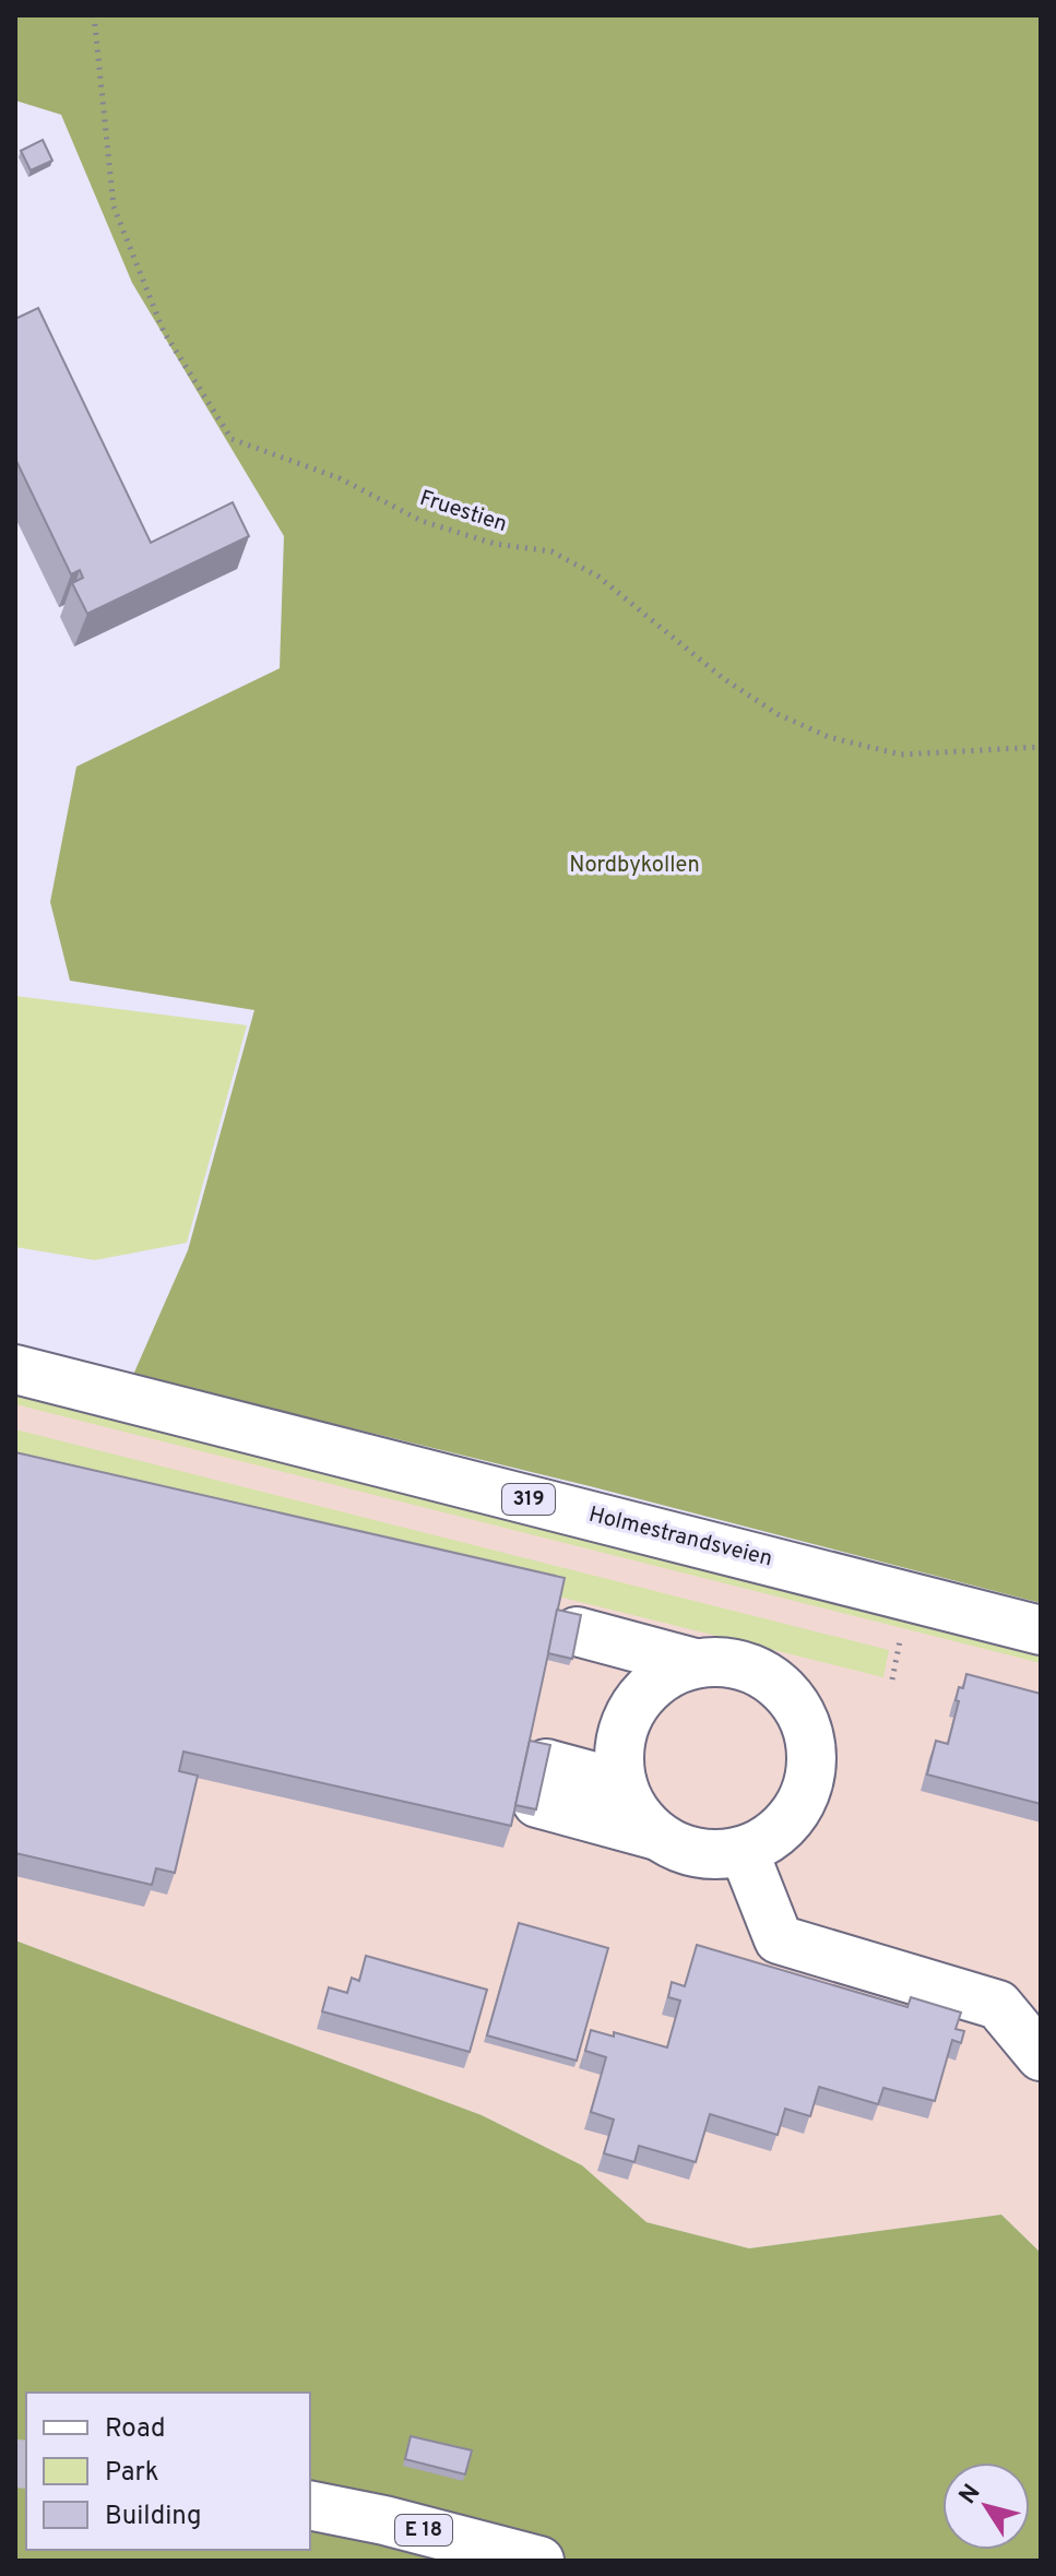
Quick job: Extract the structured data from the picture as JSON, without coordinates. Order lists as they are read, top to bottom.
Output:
{
  "streets": {
    "main road": ["319", "Holmestrandsveien", "E 18"],
    "path": ["Fruestien"]
  },
  "parks": ["Nordbykollen"],
  "legend": ["Road", "Park", "Building"],
  "north": "top left"
}
